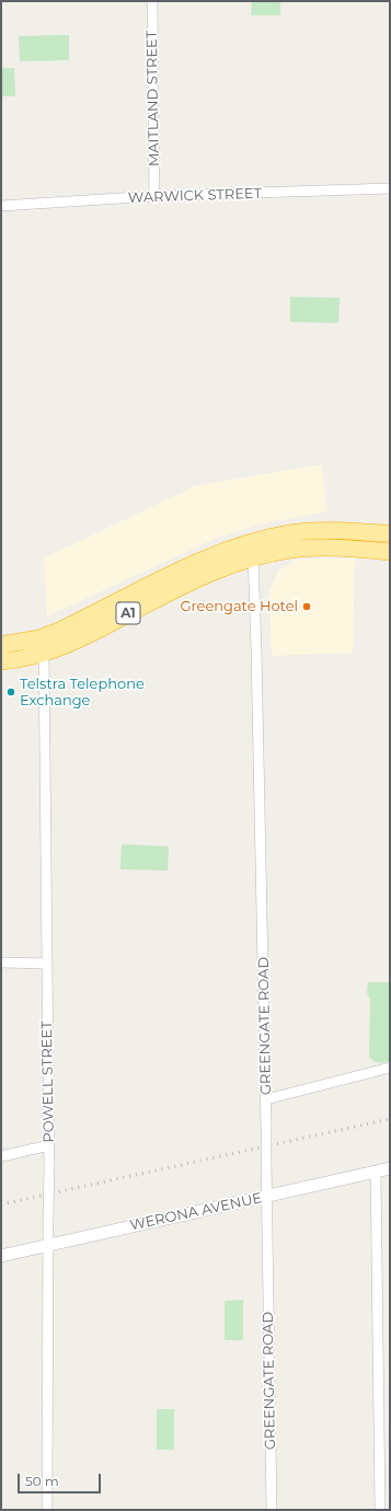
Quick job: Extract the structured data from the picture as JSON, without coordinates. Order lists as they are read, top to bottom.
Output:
{
  "streets": {
    "highway": ["A1"],
    "street": [
      "MAITLAND STREET",
      "WARWICK STREET",
      "GREENGATE ROAD",
      "POWELL STREET",
      "WERONA AVENUE"
    ]
  },
  "crossings": [
    ["MAITLAND STREET", "WARWICK STREET"],
    ["A1", "GREENGATE ROAD"],
    ["A1", "POWELL STREET"],
    ["GREENGATE ROAD", "WERONA AVENUE"],
    ["POWELL STREET", "WERONA AVENUE"]
  ],
  "places": ["Greengate Hotel", "Telstra Telephone Exchange"],
  "scale_bar": "50 m"
}
